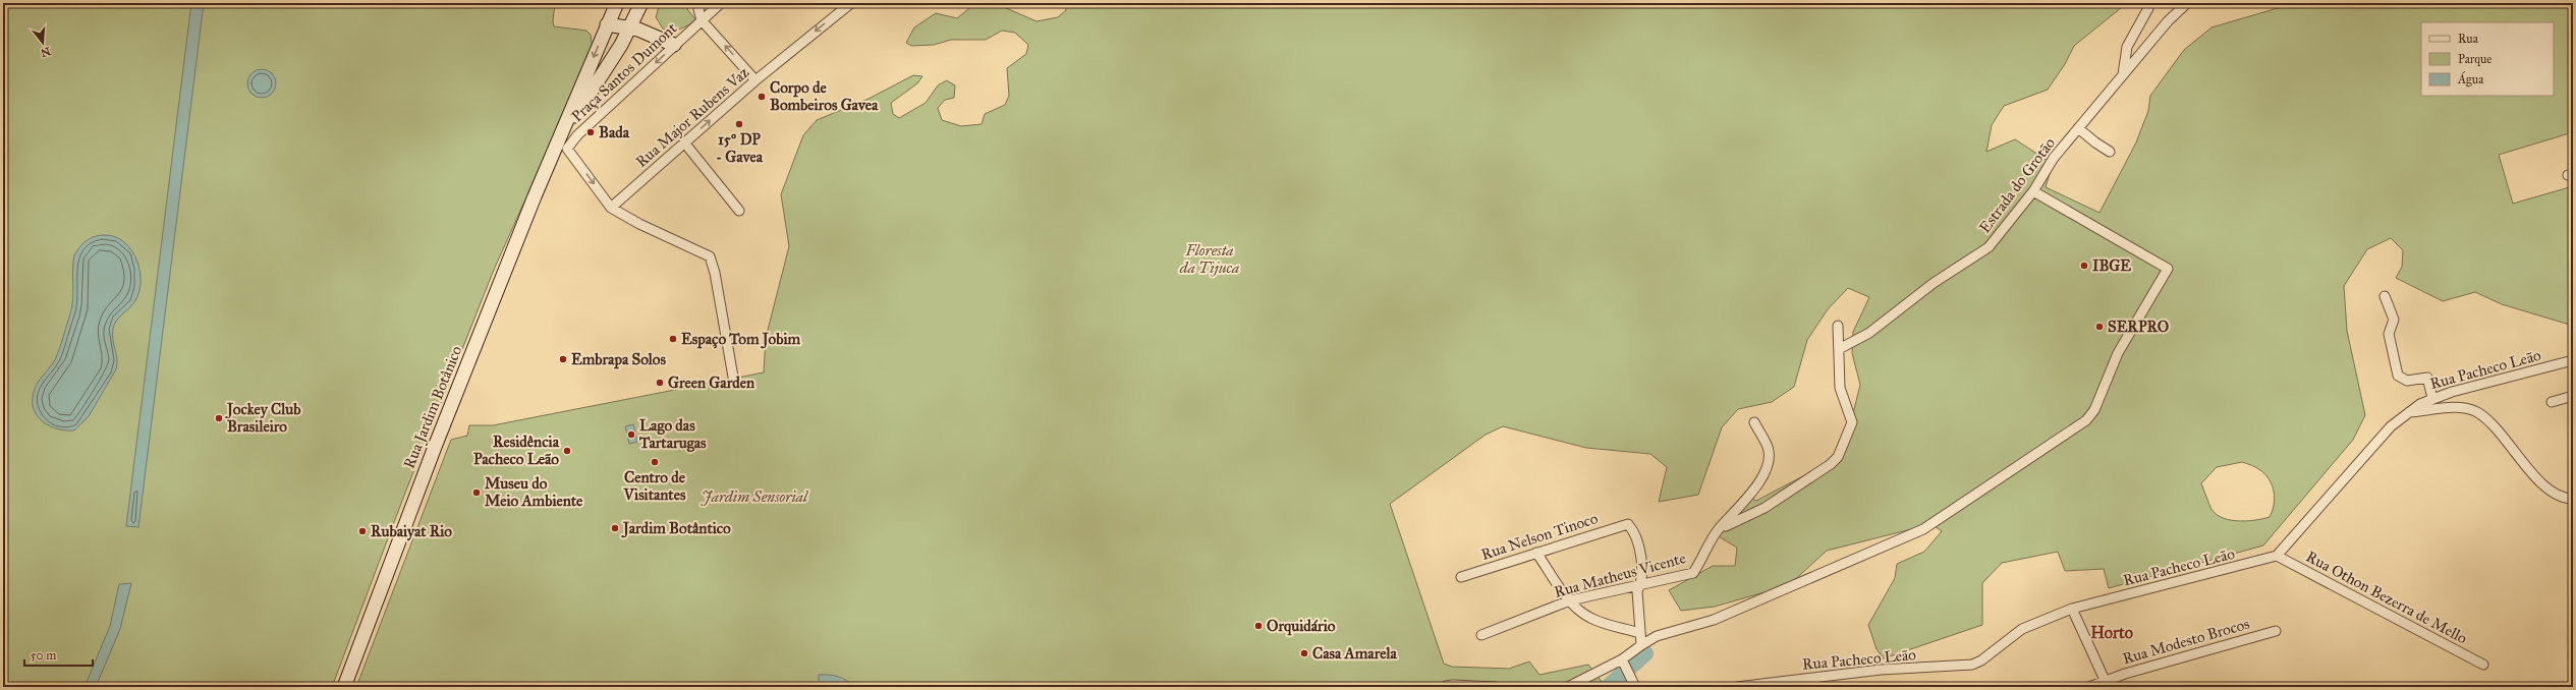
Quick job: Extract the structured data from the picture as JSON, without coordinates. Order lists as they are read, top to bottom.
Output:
{
  "streets": {
    "main road": ["Rua Jardim Botânico"],
    "street": [
      "Praça Santos Dumont",
      "Rua Major Rubens Vaz",
      "Estrada do Grotão",
      "Rua Pacheco Leão",
      "Rua Nelson Tinoco",
      "Rua Matheus Vicente",
      "Rua Othon Bezerra de Mello",
      "Rua Modesto Brocos"
    ]
  },
  "crossings": [
    ["Praça Santos Dumont", "Rua Jardim Botânico"],
    ["Rua Pacheco Leão", "Rua Othon Bezerra de Mello"],
    ["Rua Nelson Tinoco", "Rua Matheus Vicente"]
  ],
  "one_way": ["Praça Santos Dumont"],
  "districts": ["Horto"],
  "parks": ["Floresta da Tijuca", "Jardim Sensorial"],
  "places": [
    "Corpo de Bombeiros Gavea",
    "15º DP - Gavea",
    "Bada",
    "IBGE",
    "SERPRO",
    "Espaço Tom Jobim",
    "Embrapa Solos",
    "Green Garden",
    "Jockey Club Brasileiro",
    "Lago das Tartarugas",
    "Residência Pacheco Leão",
    "Centro de Visitantes",
    "Museu do Meio Ambiente",
    "Jardim Botântico",
    "Rubaiyat Rio",
    "Orquidário",
    "Casa Amarela"
  ],
  "legend": ["Rua", "Parque", "Água"],
  "scale_bar": "50 m",
  "north": "bottom"
}
